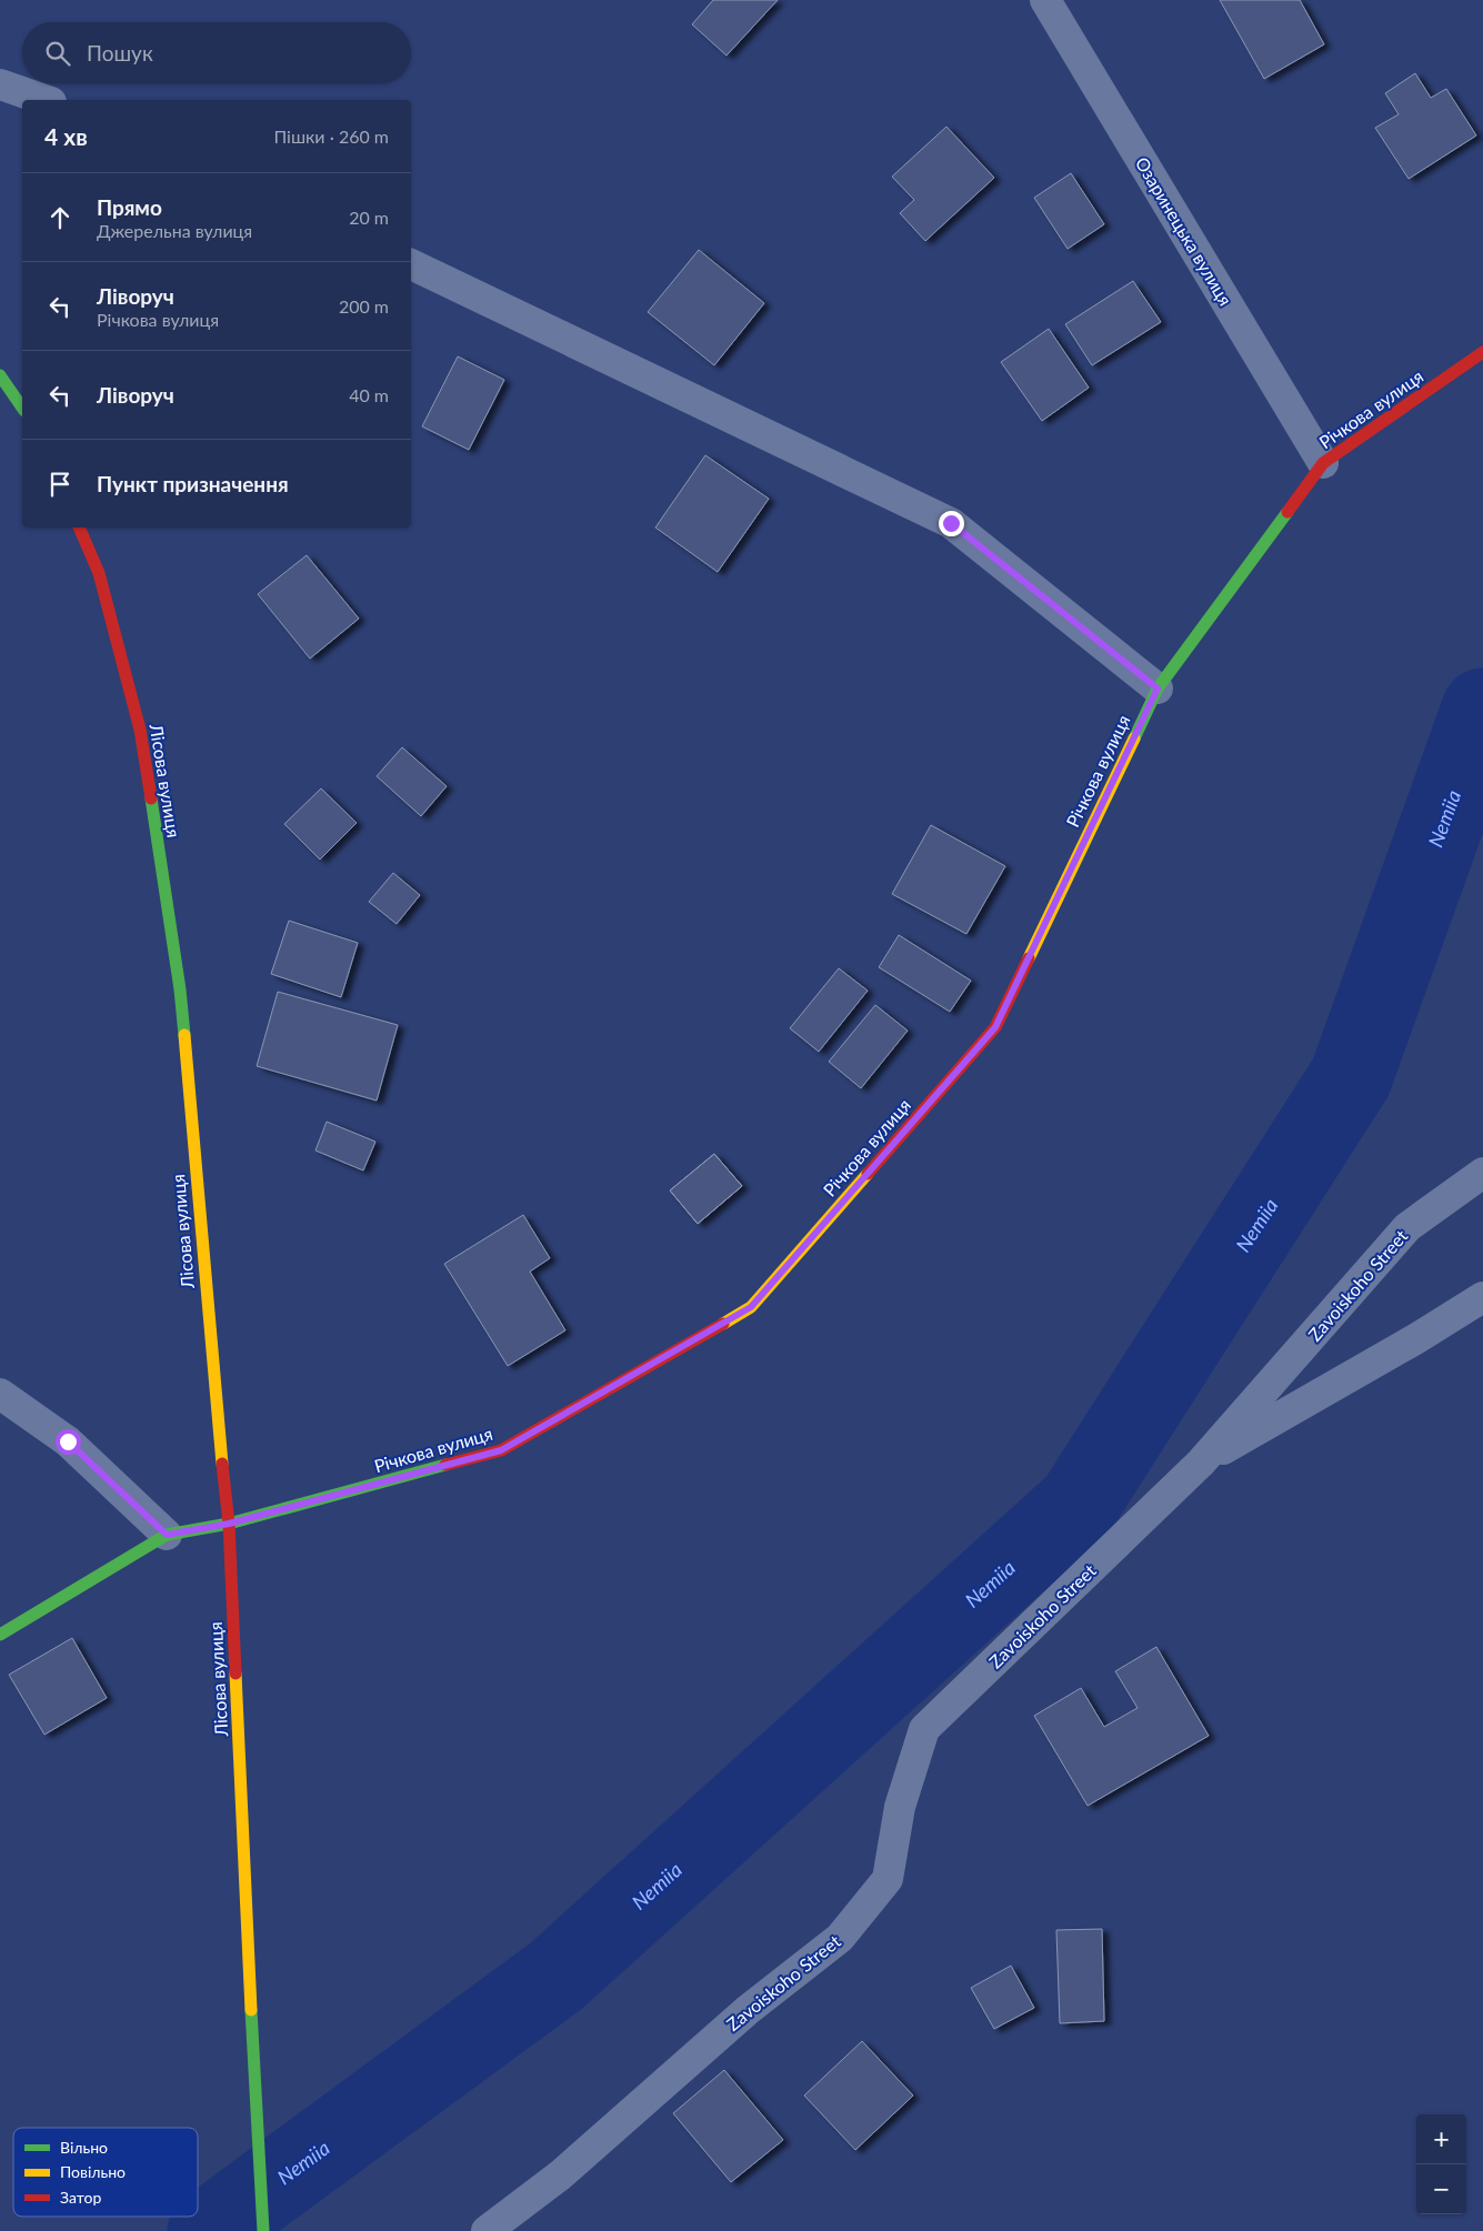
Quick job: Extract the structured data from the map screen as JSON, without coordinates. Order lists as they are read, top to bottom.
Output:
{
  "streets": {
    "main road": ["Річкова вулиця", "Лісова вулиця"],
    "street": ["Озаринецька вулиця", "Zavoiskoho Street"]
  },
  "crossings": [
    ["Озаринецька вулиця", "Річкова вулиця"],
    ["Річкова вулиця", "Лісова вулиця"]
  ],
  "water": ["Nemiia"],
  "legend": ["Вільно", "Повільно", "Затор"],
  "page": {
    "search": "Пошук",
    "heading": ["4 хв", "Пішки · 260 m"],
    "list": [
      ["Прямо", "Джерельна вулиця", "20 m"],
      ["Ліворуч", "Річкова вулиця", "200 m"],
      ["Ліворуч", "40 m"],
      "Пункт призначення"
    ],
    "map_buttons": ["+", "−"]
  }
}
